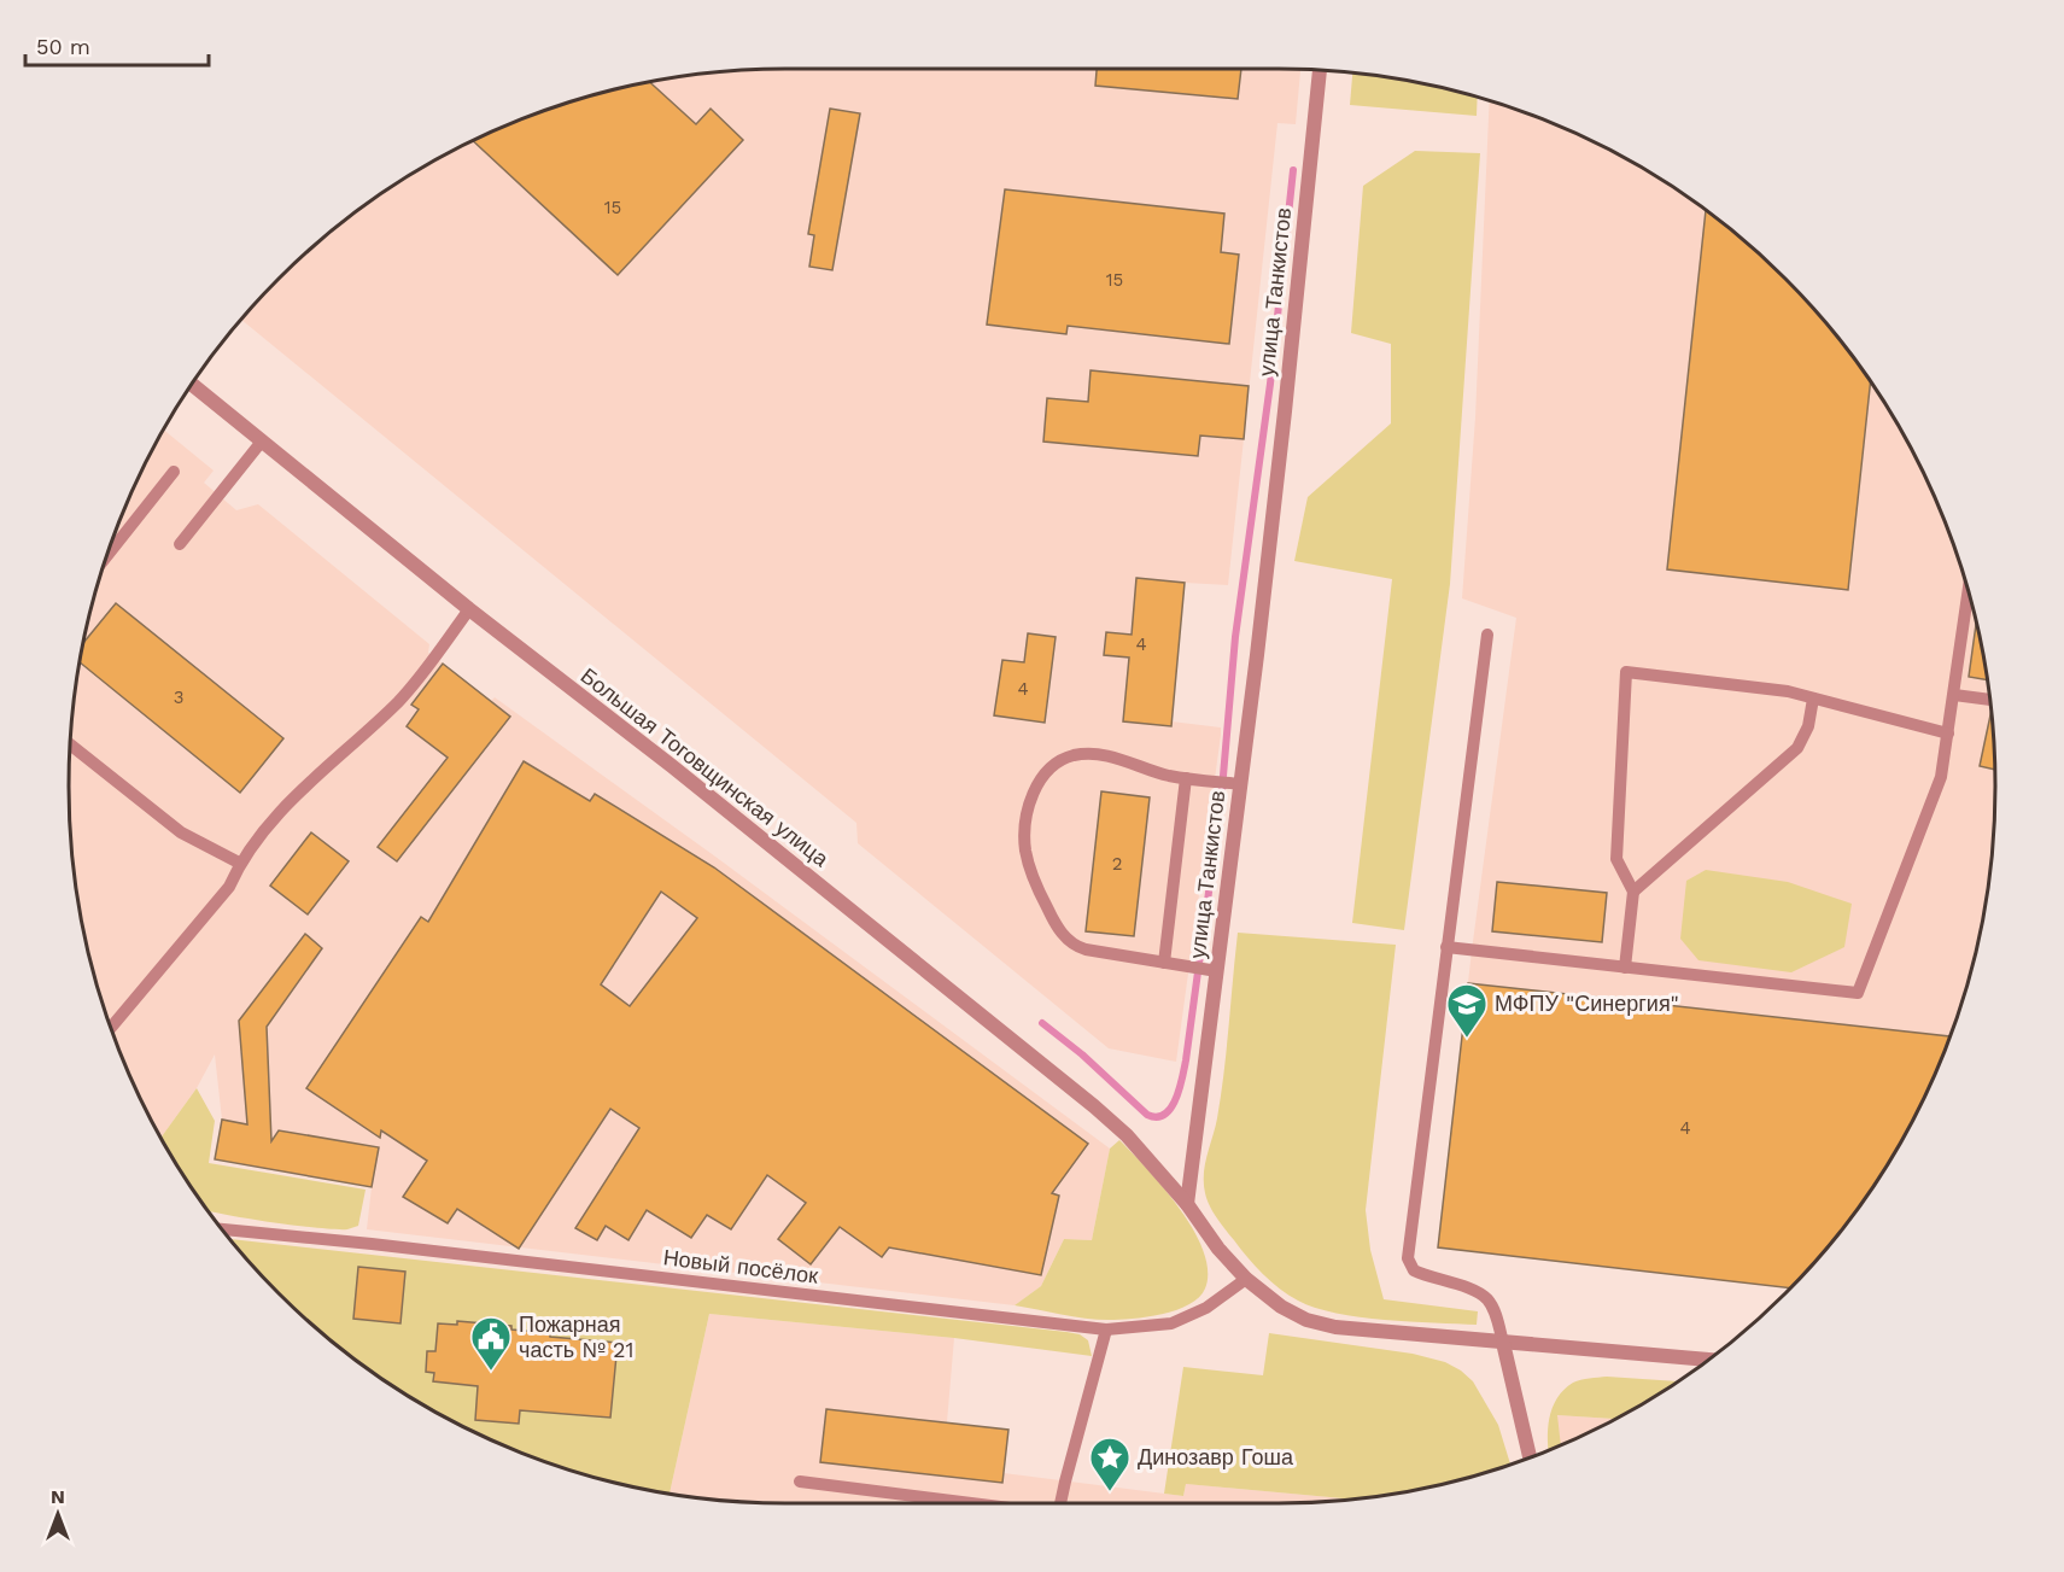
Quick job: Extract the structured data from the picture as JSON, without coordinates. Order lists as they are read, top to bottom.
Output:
{
  "streets": {
    "street": ["улица Танкистов", "Большая Тоговщинская улица"],
    "lane": ["Новый посёлок"]
  },
  "crossings": [
    ["улица Танкистов", "Большая Тоговщинская улица"]
  ],
  "places": {
    "school or university": ["МФПУ \"Синергия\""],
    "public building": ["Пожарная часть № 21"],
    "place": ["Динозавр Гоша"]
  },
  "house_numbers": [
    "15",
    "15",
    "4",
    "4",
    "3",
    "2",
    "4"
  ],
  "scale_bar": "50 m",
  "north": "top"
}
